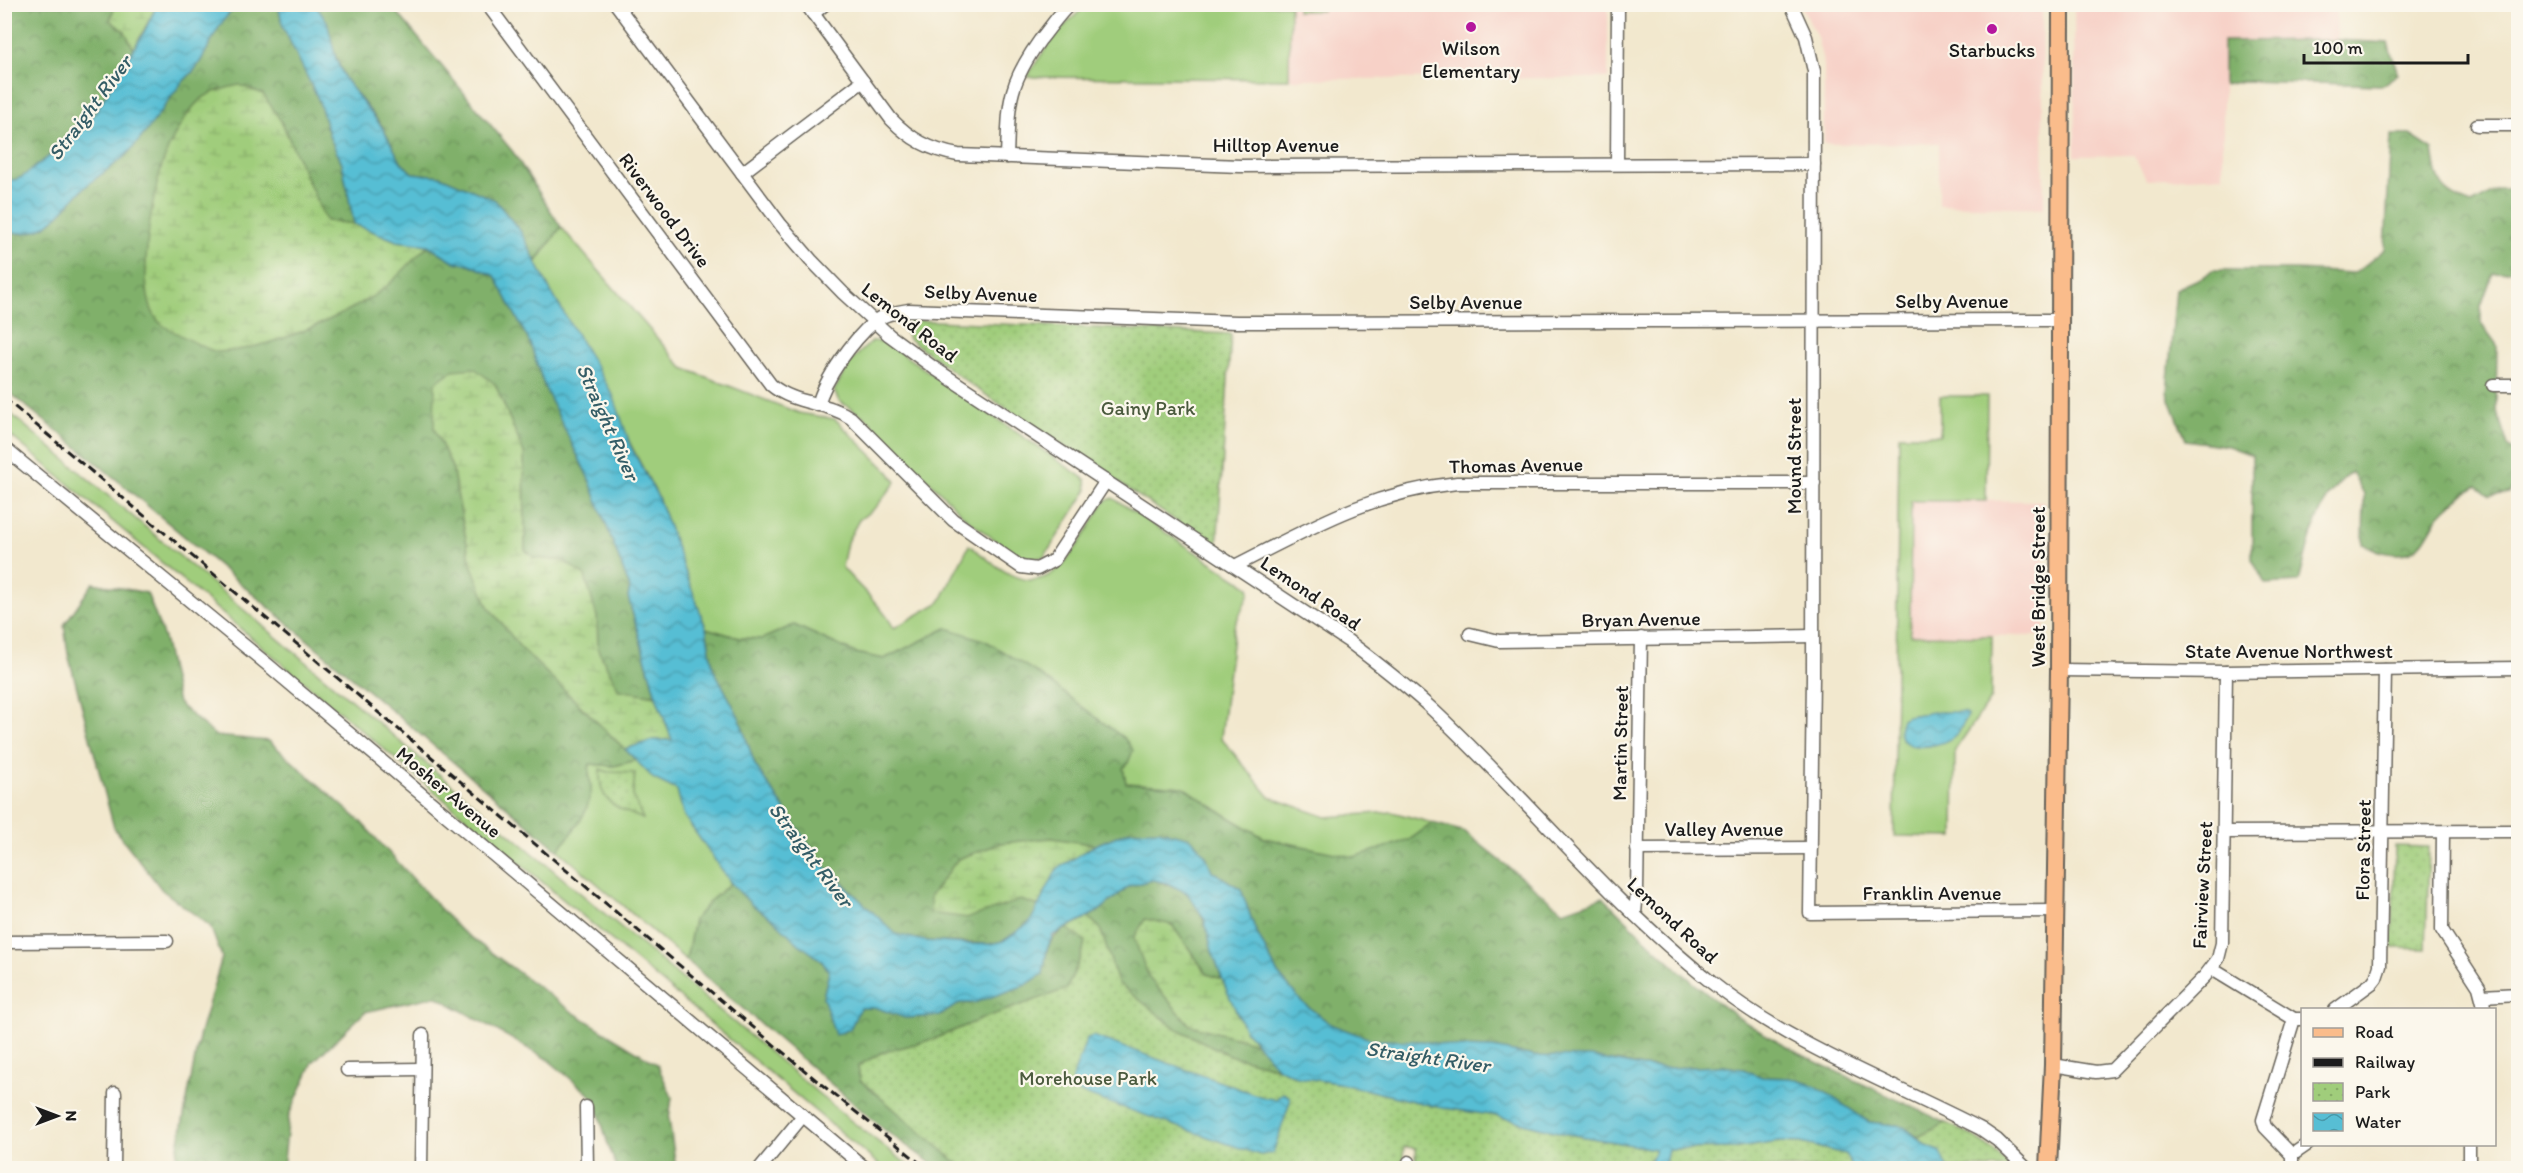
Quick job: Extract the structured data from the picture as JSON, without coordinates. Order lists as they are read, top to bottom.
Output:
{
  "streets": {
    "main road": ["West Bridge Street"],
    "street": [
      "Hilltop Avenue",
      "Riverwood Drive",
      "Selby Avenue",
      "Lemond Road",
      "Mound Street",
      "Thomas Avenue",
      "Bryan Avenue",
      "State Avenue Northwest",
      "Martin Street",
      "Mosher Avenue",
      "Valley Avenue",
      "Flora Street",
      "Fairview Street",
      "Franklin Avenue"
    ]
  },
  "crossings": [
    ["Hilltop Avenue", "Mound Street"],
    ["Riverwood Drive", "Lemond Road"],
    ["Selby Avenue", "Lemond Road"],
    ["Selby Avenue", "Mound Street"],
    ["Selby Avenue", "West Bridge Street"],
    ["Lemond Road", "Thomas Avenue"],
    ["Lemond Road", "Martin Street"],
    ["Mound Street", "Thomas Avenue"],
    ["Mound Street", "Bryan Avenue"],
    ["Mound Street", "Valley Avenue"],
    ["Mound Street", "Franklin Avenue"],
    ["West Bridge Street", "State Avenue Northwest"],
    ["West Bridge Street", "Fairview Street"],
    ["West Bridge Street", "Franklin Avenue"],
    ["Bryan Avenue", "Martin Street"],
    ["State Avenue Northwest", "Flora Street"],
    ["State Avenue Northwest", "Fairview Street"],
    ["Martin Street", "Valley Avenue"]
  ],
  "water": ["Straight River"],
  "parks": ["Gainy Park", "Morehouse Park"],
  "places": ["Wilson Elementary", "Starbucks"],
  "legend": [
    "Road",
    "Railway",
    "Park",
    "Water"
  ],
  "scale_bar": "100 m",
  "north": "right"
}
